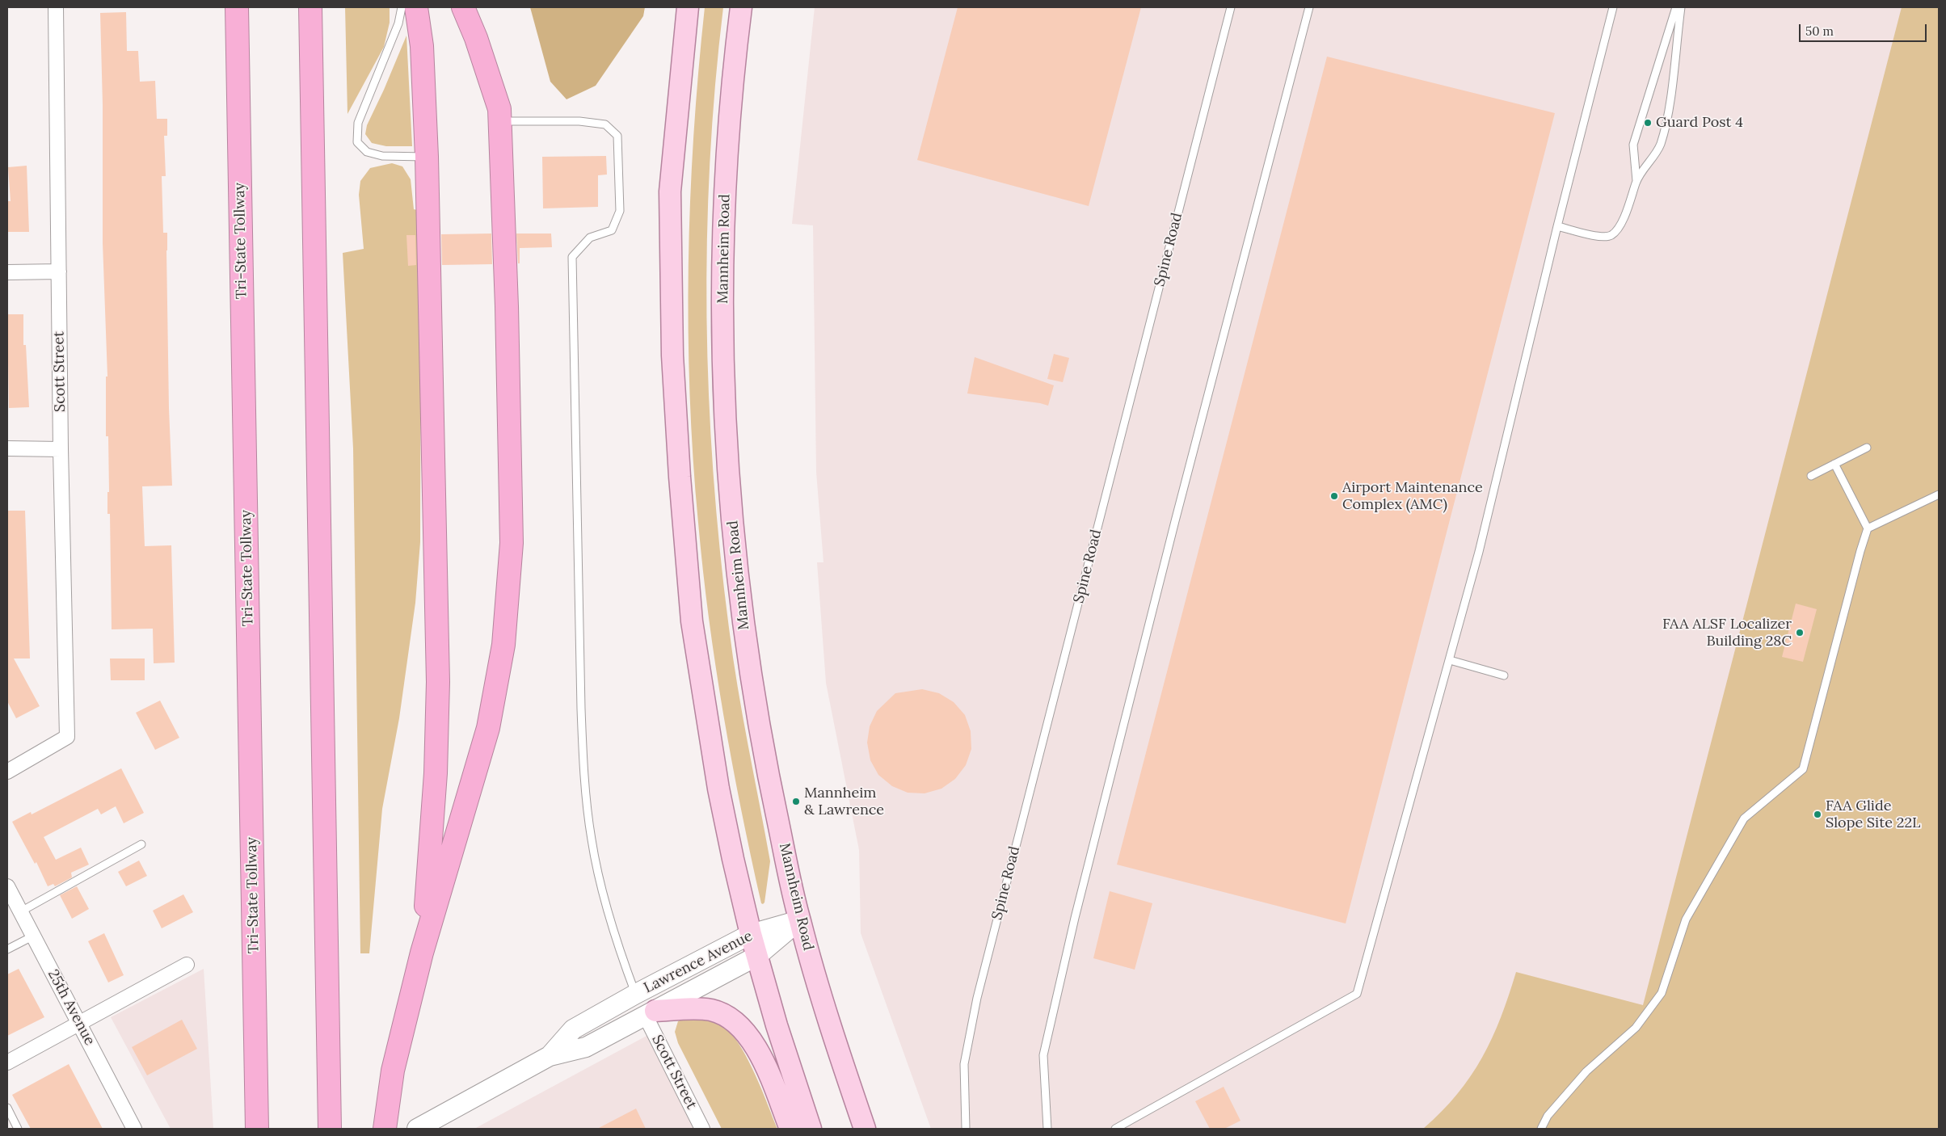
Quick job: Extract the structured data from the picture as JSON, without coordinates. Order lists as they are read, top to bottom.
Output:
{
  "streets": {
    "highway": ["Tri-State Tollway"],
    "main road": ["Mannheim Road", "Lawrence Avenue"],
    "street": ["Scott Street", "25th Avenue"],
    "lane": ["Spine Road"]
  },
  "crossings": [
    ["Mannheim Road", "Lawrence Avenue"],
    ["Scott Street", "Lawrence Avenue"]
  ],
  "places": [
    "Guard Post 4",
    "Airport Maintenance Complex (AMC)",
    "FAA ALSF Localizer Building 28C",
    "Mannheim & Lawrence",
    "FAA Glide Slope Site 22L"
  ],
  "scale_bar": "50 m"
}
